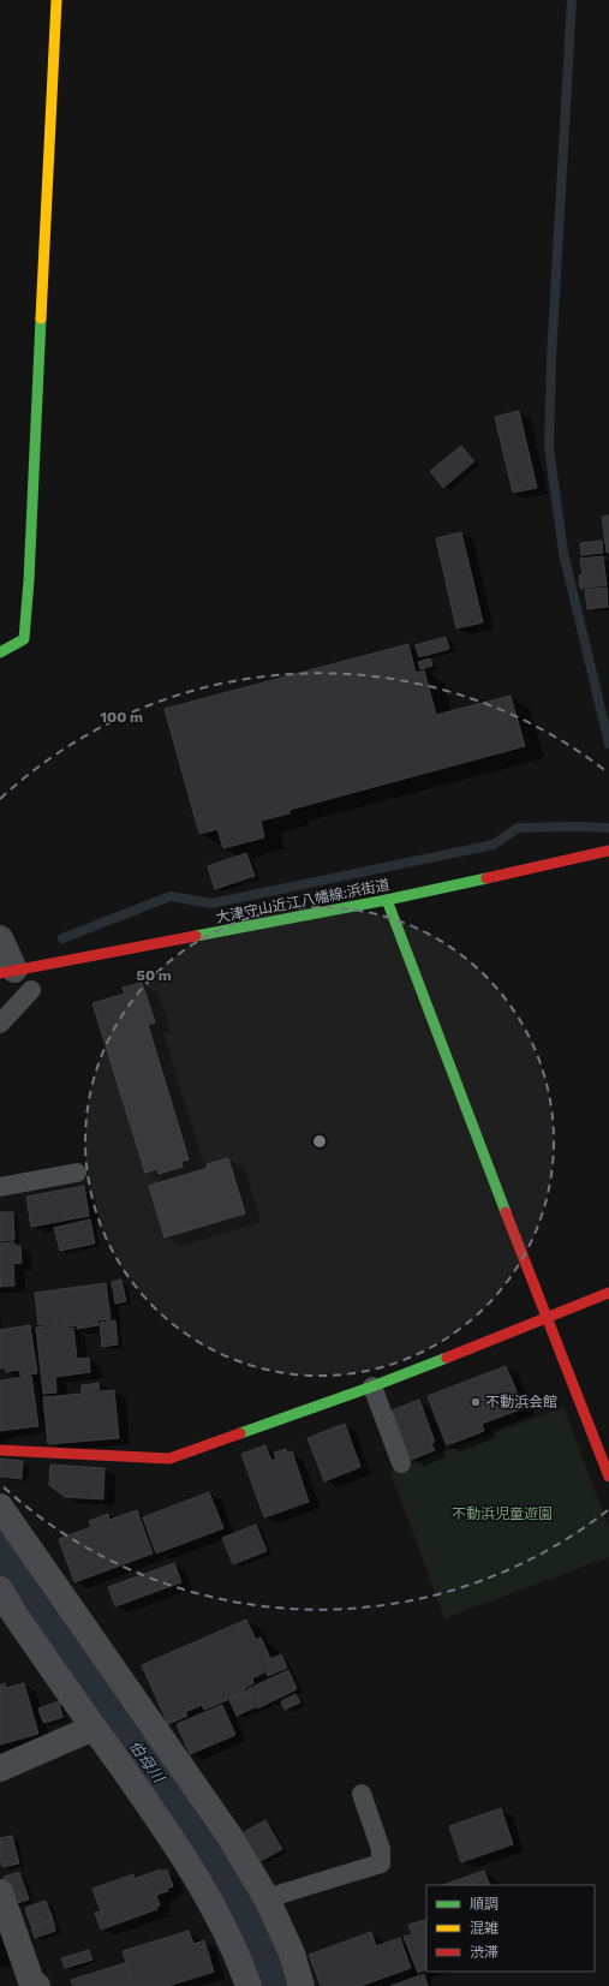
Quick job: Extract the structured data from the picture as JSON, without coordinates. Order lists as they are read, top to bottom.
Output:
{
  "streets": {
    "street": ["大津守山近江八幡線;浜街道"]
  },
  "water": ["伯母川"],
  "parks": ["不動浜児童遊園"],
  "places": ["不動浜会館"],
  "legend": ["順調", "混雑", "渋滞"],
  "rings": ["100 m", "50 m"]
}
